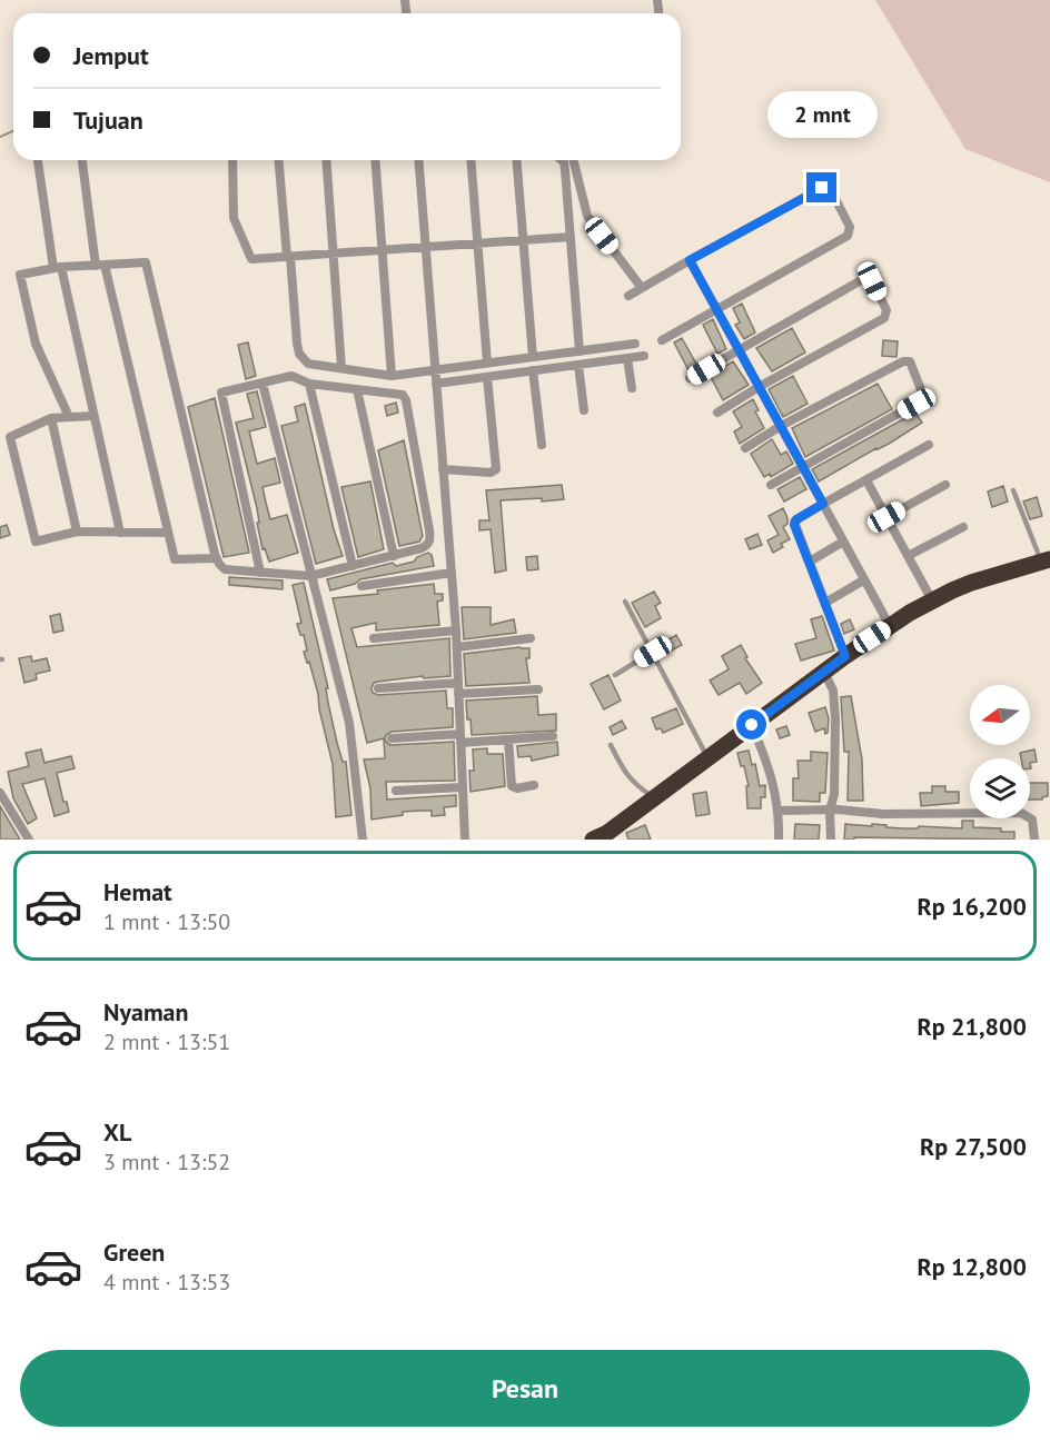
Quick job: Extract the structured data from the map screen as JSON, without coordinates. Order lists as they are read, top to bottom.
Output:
{
  "north": "left",
  "page": {
    "banner": ["Jemput", "Tujuan"],
    "bubble": "2 mnt",
    "list": [
      {
        "name": "Hemat",
        "note": "1 mnt · 13:50",
        "value": "Rp 16,200"
      },
      {
        "name": "Nyaman",
        "note": "2 mnt · 13:51",
        "value": "Rp 21,800"
      },
      {
        "name": "XL",
        "note": "3 mnt · 13:52",
        "value": "Rp 27,500"
      },
      {
        "name": "Green",
        "note": "4 mnt · 13:53",
        "value": "Rp 12,800"
      }
    ],
    "buttons": "Pesan"
  }
}
